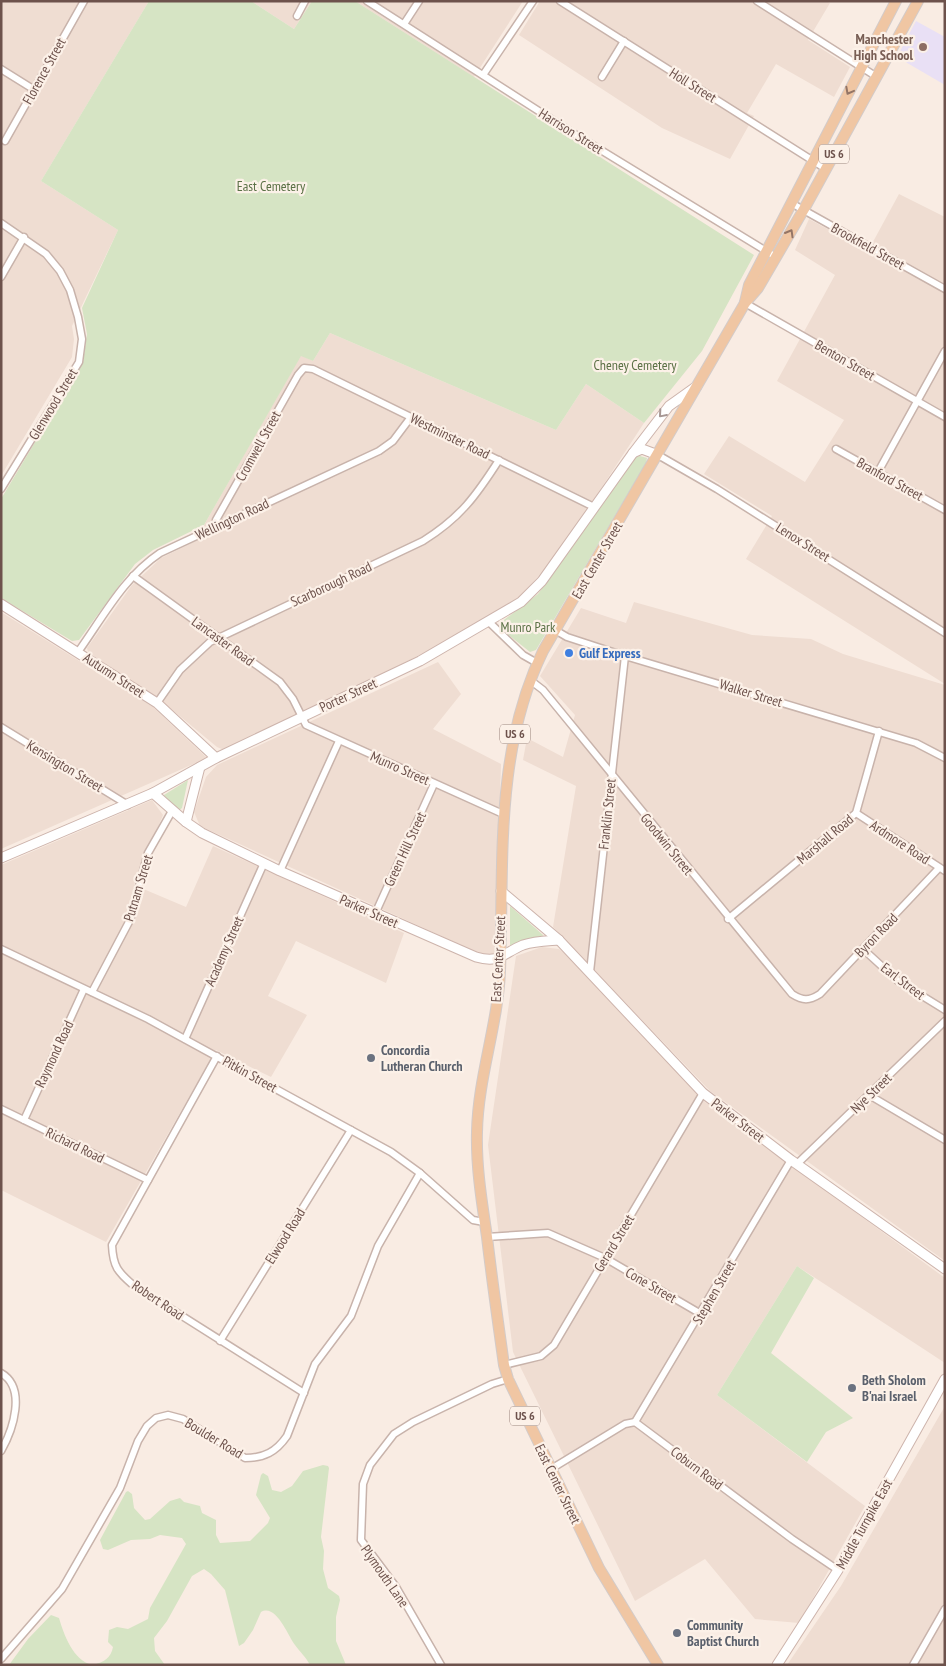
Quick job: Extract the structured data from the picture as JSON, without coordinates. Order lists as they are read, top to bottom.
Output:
{
  "streets": {
    "main road": ["US 6", "East Center Street"],
    "street": [
      "Florence Street",
      "Holl Street",
      "Harrison Street",
      "Brookfield Street",
      "Benton Street",
      "Glenwood Street",
      "Westminster Road",
      "Cromwell Street",
      "Branford Street",
      "Wellington Road",
      "Lenox Street",
      "Scarborough Road",
      "Lancaster Road",
      "Autumn Street",
      "Walker Street",
      "Porter Street",
      "Kensington Street",
      "Munro Street",
      "Franklin Street",
      "Marshall Road",
      "Ardmore Road",
      "Goodwin Street",
      "Green Hill Street",
      "Putnam Street",
      "Parker Street",
      "Byron Road",
      "Academy Street",
      "Earl Street",
      "Raymond Road",
      "Pitkin Street",
      "Nye Street",
      "Richard Road",
      "Elwood Road",
      "Gerard Street",
      "Cone Street",
      "Stephen Street",
      "Robert Road",
      "Boulder Road",
      "Coburn Road",
      "Middle Turnpike East",
      "Plymouth Lane"
    ]
  },
  "crossings": [
    ["Holl Street", "East Center Street"],
    ["Harrison Street", "East Center Street"],
    ["Brookfield Street", "East Center Street"],
    ["Benton Street", "East Center Street"],
    ["Westminster Road", "Cromwell Street"],
    ["Westminster Road", "Wellington Road"],
    ["Westminster Road", "Scarborough Road"],
    ["Westminster Road", "Porter Street"],
    ["Cromwell Street", "Wellington Road"],
    ["Wellington Road", "Lancaster Road"],
    ["Wellington Road", "Autumn Street"],
    ["Lenox Street", "East Center Street"],
    ["East Center Street", "Walker Street"],
    ["East Center Street", "Porter Street"],
    ["East Center Street", "Munro Street"],
    ["East Center Street", "Goodwin Street"],
    ["East Center Street", "Parker Street"],
    ["East Center Street", "Pitkin Street"],
    ["East Center Street", "Gerard Street"],
    ["East Center Street", "Cone Street"],
    ["East Center Street", "Plymouth Lane"],
    ["Scarborough Road", "Lancaster Road"],
    ["Scarborough Road", "Autumn Street"],
    ["Lancaster Road", "Porter Street"],
    ["Lancaster Road", "Munro Street"],
    ["Autumn Street", "Porter Street"],
    ["Walker Street", "Franklin Street"],
    ["Walker Street", "Marshall Road"],
    ["Porter Street", "Kensington Street"],
    ["Porter Street", "Munro Street"],
    ["Porter Street", "Parker Street"],
    ["Munro Street", "Green Hill Street"],
    ["Franklin Street", "Goodwin Street"],
    ["Franklin Street", "Parker Street"],
    ["Marshall Road", "Ardmore Road"],
    ["Marshall Road", "Goodwin Street"],
    ["Ardmore Road", "Byron Road"],
    ["Goodwin Street", "Byron Road"],
    ["Green Hill Street", "Parker Street"],
    ["Putnam Street", "Parker Street"],
    ["Putnam Street", "Pitkin Street"],
    ["Parker Street", "Academy Street"],
    ["Parker Street", "Nye Street"],
    ["Parker Street", "Gerard Street"],
    ["Parker Street", "Stephen Street"],
    ["Byron Road", "Earl Street"],
    ["Academy Street", "Pitkin Street"],
    ["Raymond Road", "Pitkin Street"],
    ["Raymond Road", "Richard Road"],
    ["Pitkin Street", "Elwood Road"],
    ["Pitkin Street", "Robert Road"],
    ["Pitkin Street", "Boulder Road"],
    ["Nye Street", "Stephen Street"],
    ["Richard Road", "Robert Road"],
    ["Elwood Road", "Robert Road"],
    ["Gerard Street", "Cone Street"],
    ["Cone Street", "Stephen Street"],
    ["Stephen Street", "Coburn Road"],
    ["Robert Road", "Boulder Road"],
    ["Coburn Road", "Middle Turnpike East"]
  ],
  "parks": ["East Cemetery", "Cheney Cemetery", "Munro Park"],
  "places": [
    "Manchester High School",
    "Gulf Express",
    "Concordia Lutheran Church",
    "Beth Sholom B'nai Israel",
    "Community Baptist Church"
  ]
}
